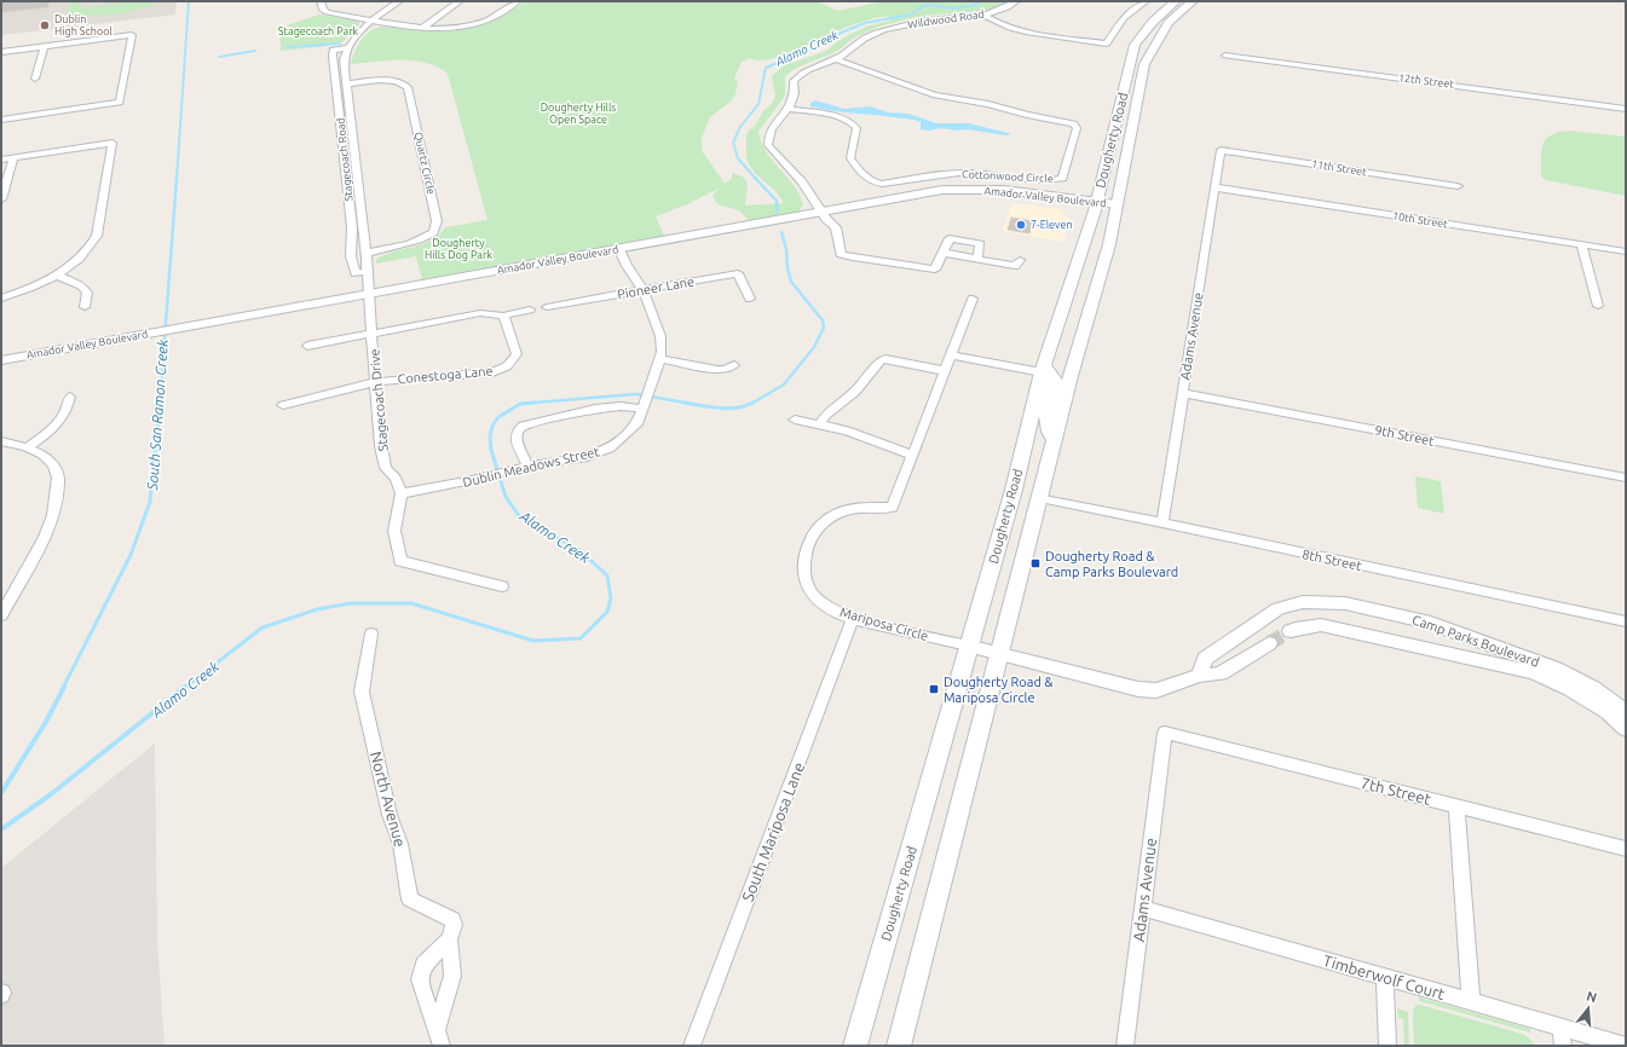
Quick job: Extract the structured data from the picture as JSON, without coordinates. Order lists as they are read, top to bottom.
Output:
{
  "streets": {
    "main road": ["Dougherty Road"],
    "street": [
      "Wildwood Road",
      "12th Street",
      "Stagecoach Road",
      "Quartz Circle",
      "11th Street",
      "Cottonwood Circle",
      "Amador Valley Boulevard",
      "10th Street",
      "Pioneer Lane",
      "Adams Avenue",
      "Conestoga Lane",
      "Stagecoach Drive",
      "9th Street",
      "Dublin Meadows Street",
      "8th Street",
      "Mariposa Circle",
      "Camp Parks Boulevard",
      "7th Street",
      "North Avenue",
      "South Mariposa Lane",
      "Timberwolf Court"
    ]
  },
  "crossings": [
    ["Wildwood Road", "Cottonwood Circle"],
    ["Wildwood Road", "Amador Valley Boulevard"],
    ["Dougherty Road", "Amador Valley Boulevard"],
    ["Dougherty Road", "8th Street"],
    ["Dougherty Road", "Mariposa Circle"],
    ["Stagecoach Road", "Quartz Circle"],
    ["Stagecoach Road", "Amador Valley Boulevard"],
    ["Stagecoach Road", "Stagecoach Drive"],
    ["11th Street", "Adams Avenue"],
    ["Amador Valley Boulevard", "Stagecoach Drive"],
    ["Amador Valley Boulevard", "Dublin Meadows Street"],
    ["10th Street", "Adams Avenue"],
    ["Pioneer Lane", "Dublin Meadows Street"],
    ["Adams Avenue", "9th Street"],
    ["Adams Avenue", "8th Street"],
    ["Adams Avenue", "7th Street"],
    ["Adams Avenue", "Timberwolf Court"],
    ["Conestoga Lane", "Stagecoach Drive"],
    ["Stagecoach Drive", "Dublin Meadows Street"],
    ["Mariposa Circle", "South Mariposa Lane"]
  ],
  "water": ["Alamo Creek", "South San Ramon Creek"],
  "parks": ["Stagecoach Park", "Dougherty Hills Open Space", "Dougherty Hills Dog Park"],
  "places": {
    "other": ["Dublin High School", "7-Eleven"],
    "transit": ["Dougherty Road & Camp Parks Boulevard", "Dougherty Road & Mariposa Circle"]
  },
  "north": "top"
}
